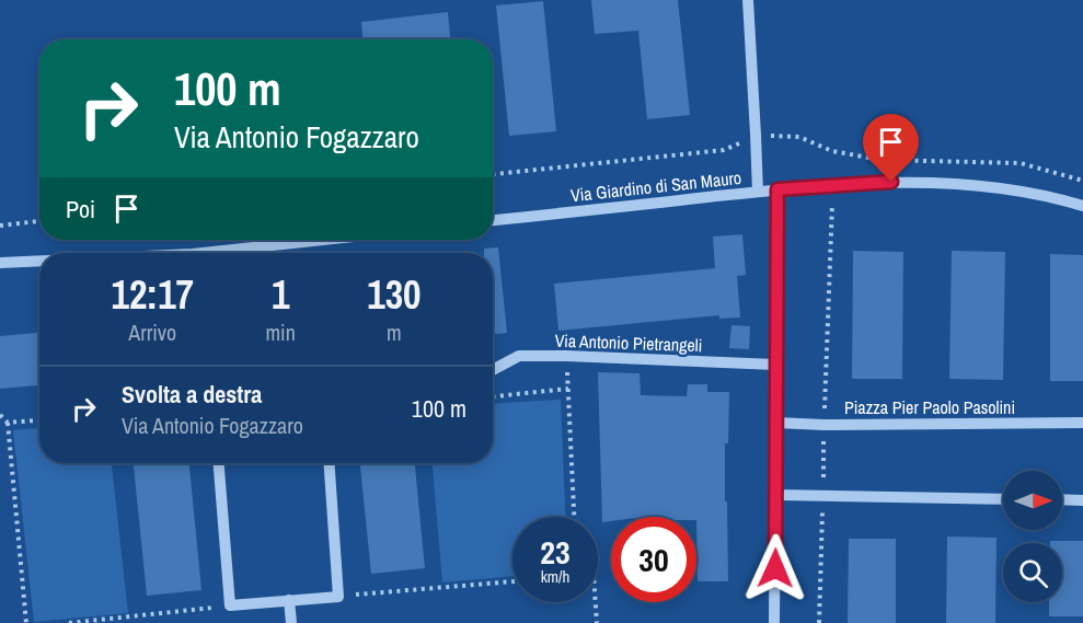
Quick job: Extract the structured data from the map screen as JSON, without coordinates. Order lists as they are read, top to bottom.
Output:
{
  "streets": {
    "street": ["Via Giardino di San Mauro", "Via Antonio Pietrangeli", "Piazza Pier Paolo Pasolini"]
  },
  "north": "right",
  "page": {
    "turn": ["100 m", "Via Antonio Fogazzaro"],
    "then": "Poi",
    "eta": [
      "12:17",
      "Arrivo",
      "1",
      "min",
      "130",
      "m"
    ],
    "list": [
      {
        "name": "Svolta a destra",
        "note": "Via Antonio Fogazzaro",
        "value": "100 m"
      }
    ],
    "speed": "23 km/h",
    "limit": "30"
  }
}
